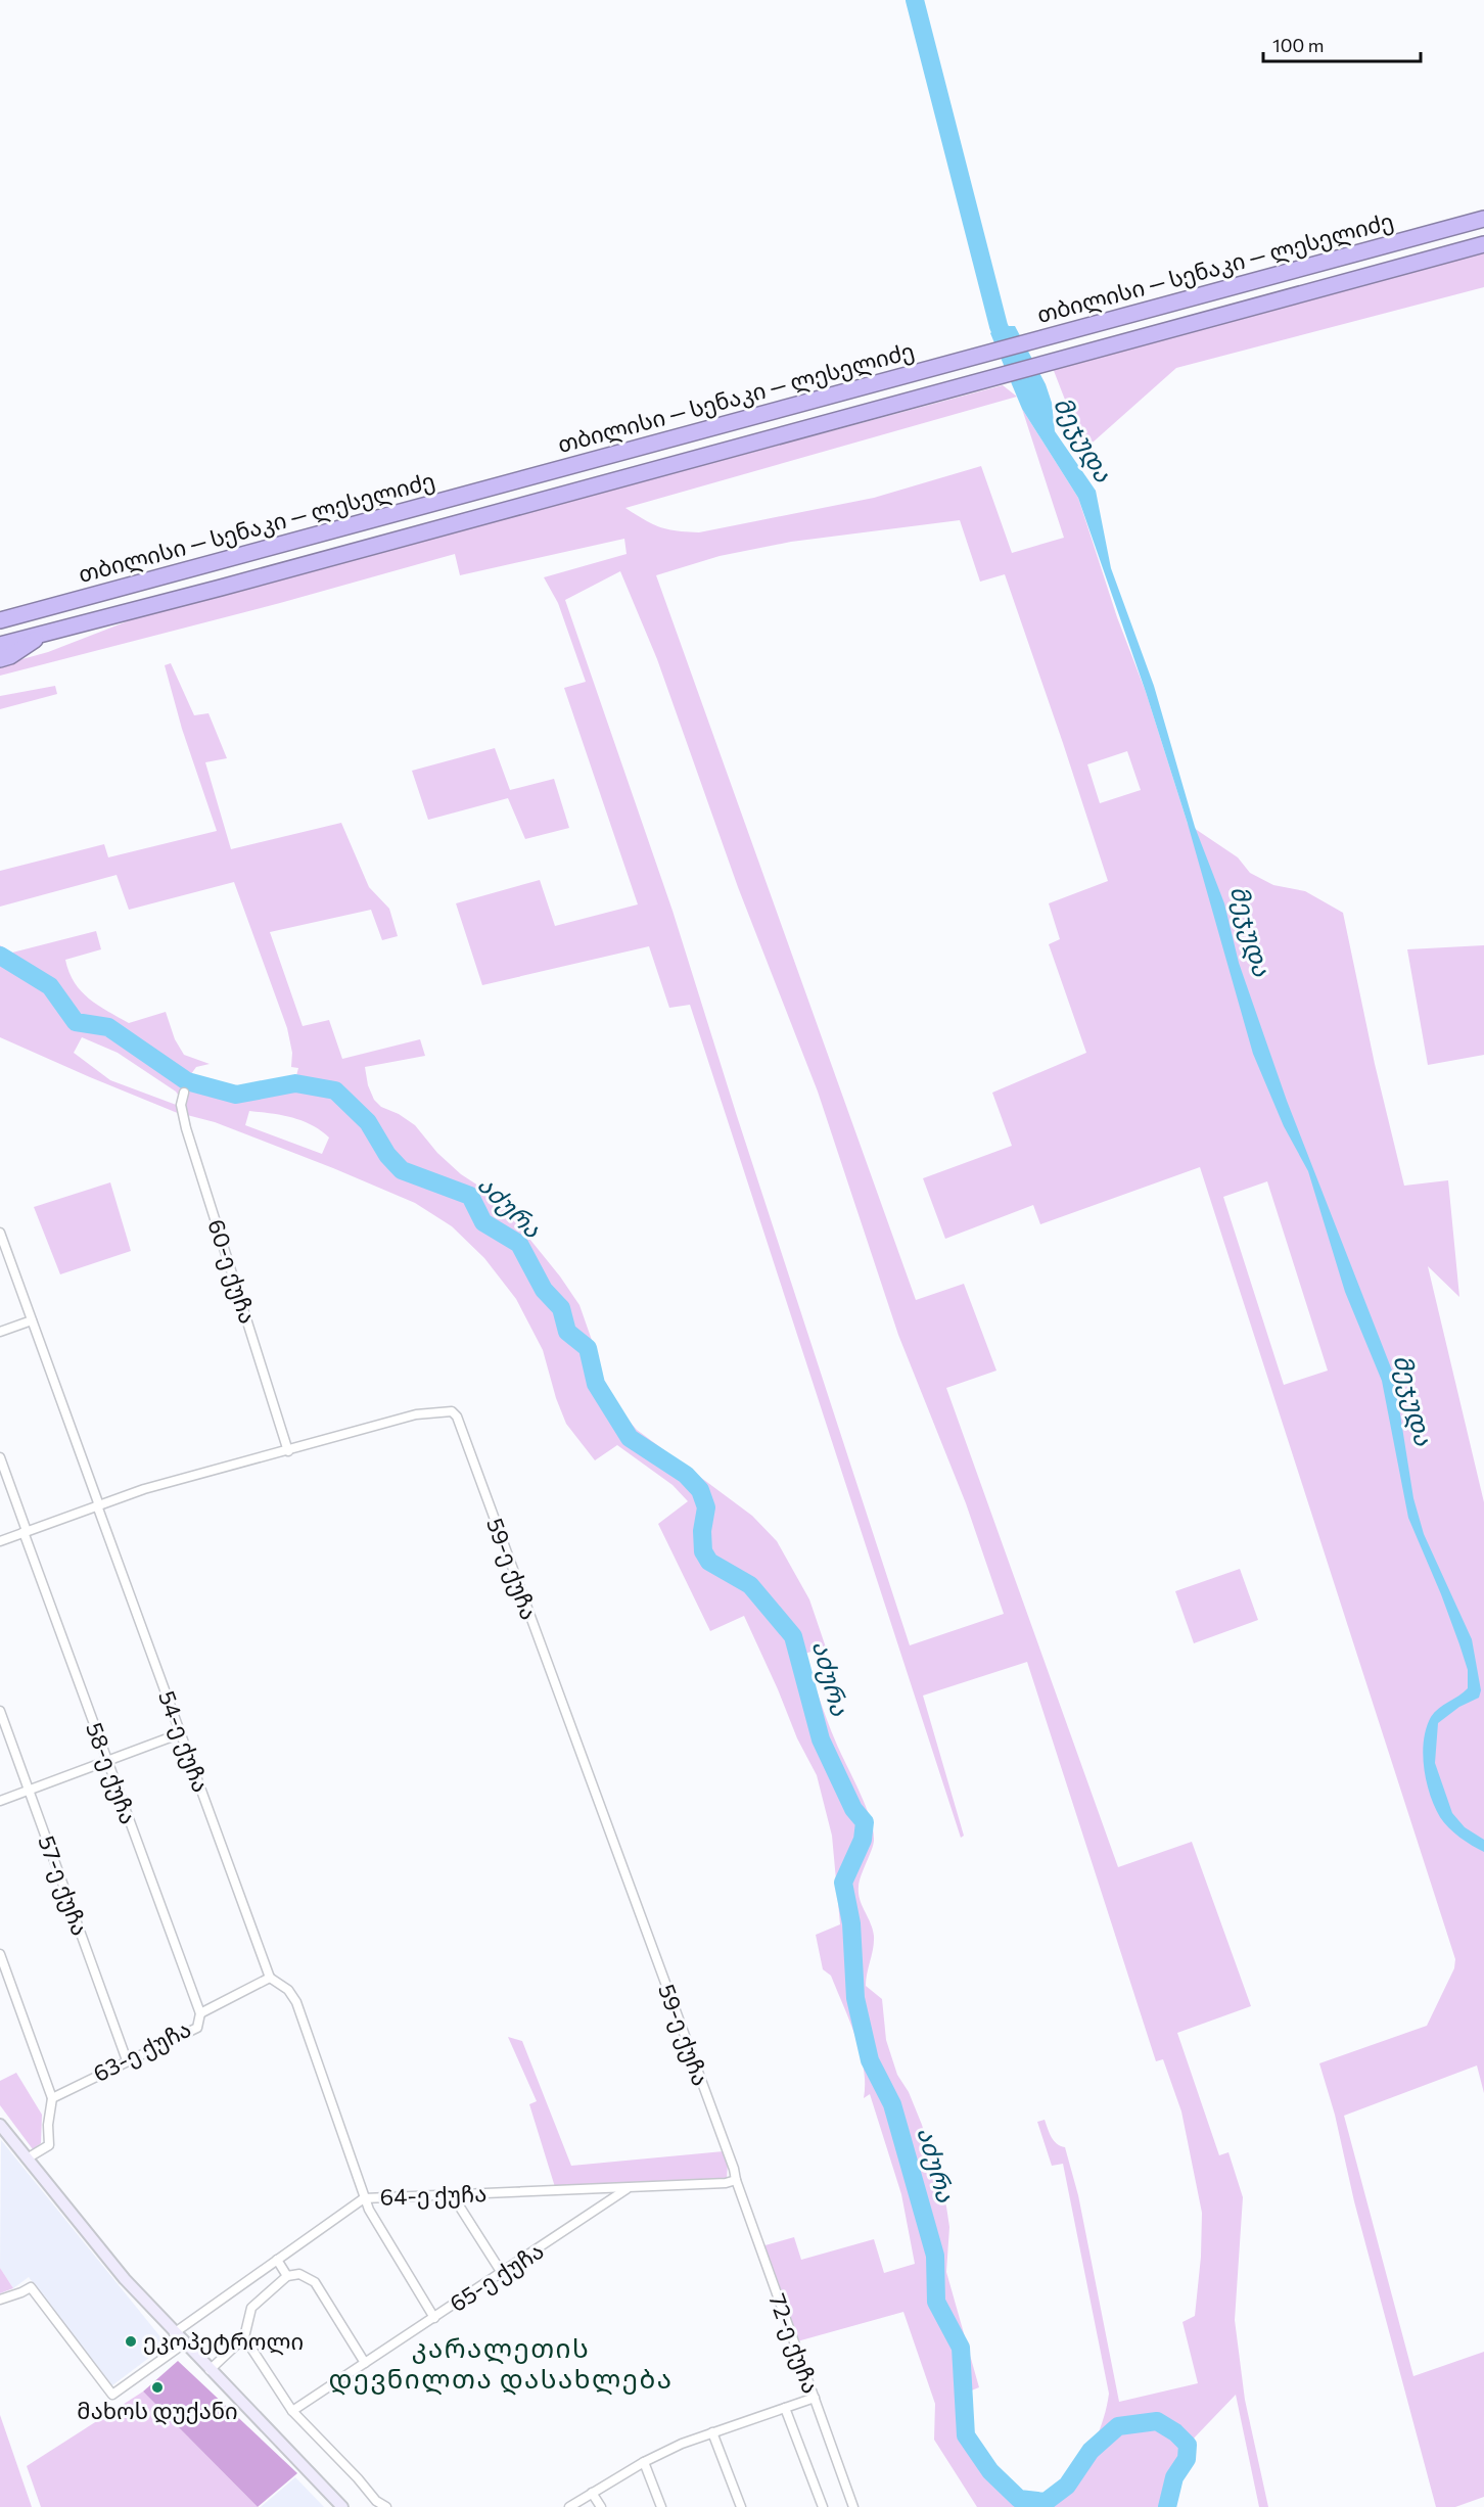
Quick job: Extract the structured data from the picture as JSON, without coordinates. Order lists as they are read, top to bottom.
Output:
{
  "streets": {
    "highway": ["თბილისი — სენაკი — ლესელიძე"],
    "street": [
      "60-ე ქუჩა",
      "59-ე ქუჩა",
      "54-ე ქუჩა",
      "58-ე ქუჩა",
      "57-ე ქუჩა",
      "63-ე ქუჩა",
      "64-ე ქუჩა",
      "65-ე ქუჩა",
      "72-ე ქუჩა"
    ]
  },
  "crossings": [
    ["60-ე ქუჩა", "59-ე ქუჩა"],
    ["59-ე ქუჩა", "54-ე ქუჩა"],
    ["59-ე ქუჩა", "58-ე ქუჩა"],
    ["59-ე ქუჩა", "72-ე ქუჩა"],
    ["54-ე ქუჩა", "63-ე ქუჩა"],
    ["58-ე ქუჩა", "63-ე ქუჩა"],
    ["57-ე ქუჩა", "63-ე ქუჩა"],
    ["64-ე ქუჩა", "65-ე ქუჩა"],
    ["64-ე ქუჩა", "72-ე ქუჩა"]
  ],
  "districts": ["კარალეთის დევნილთა დასახლება"],
  "water": ["მეჯუდა", "აძურა"],
  "places": ["ეკოპეტროლი", "მახოს დუქანი"],
  "scale_bar": "100 m"
}
